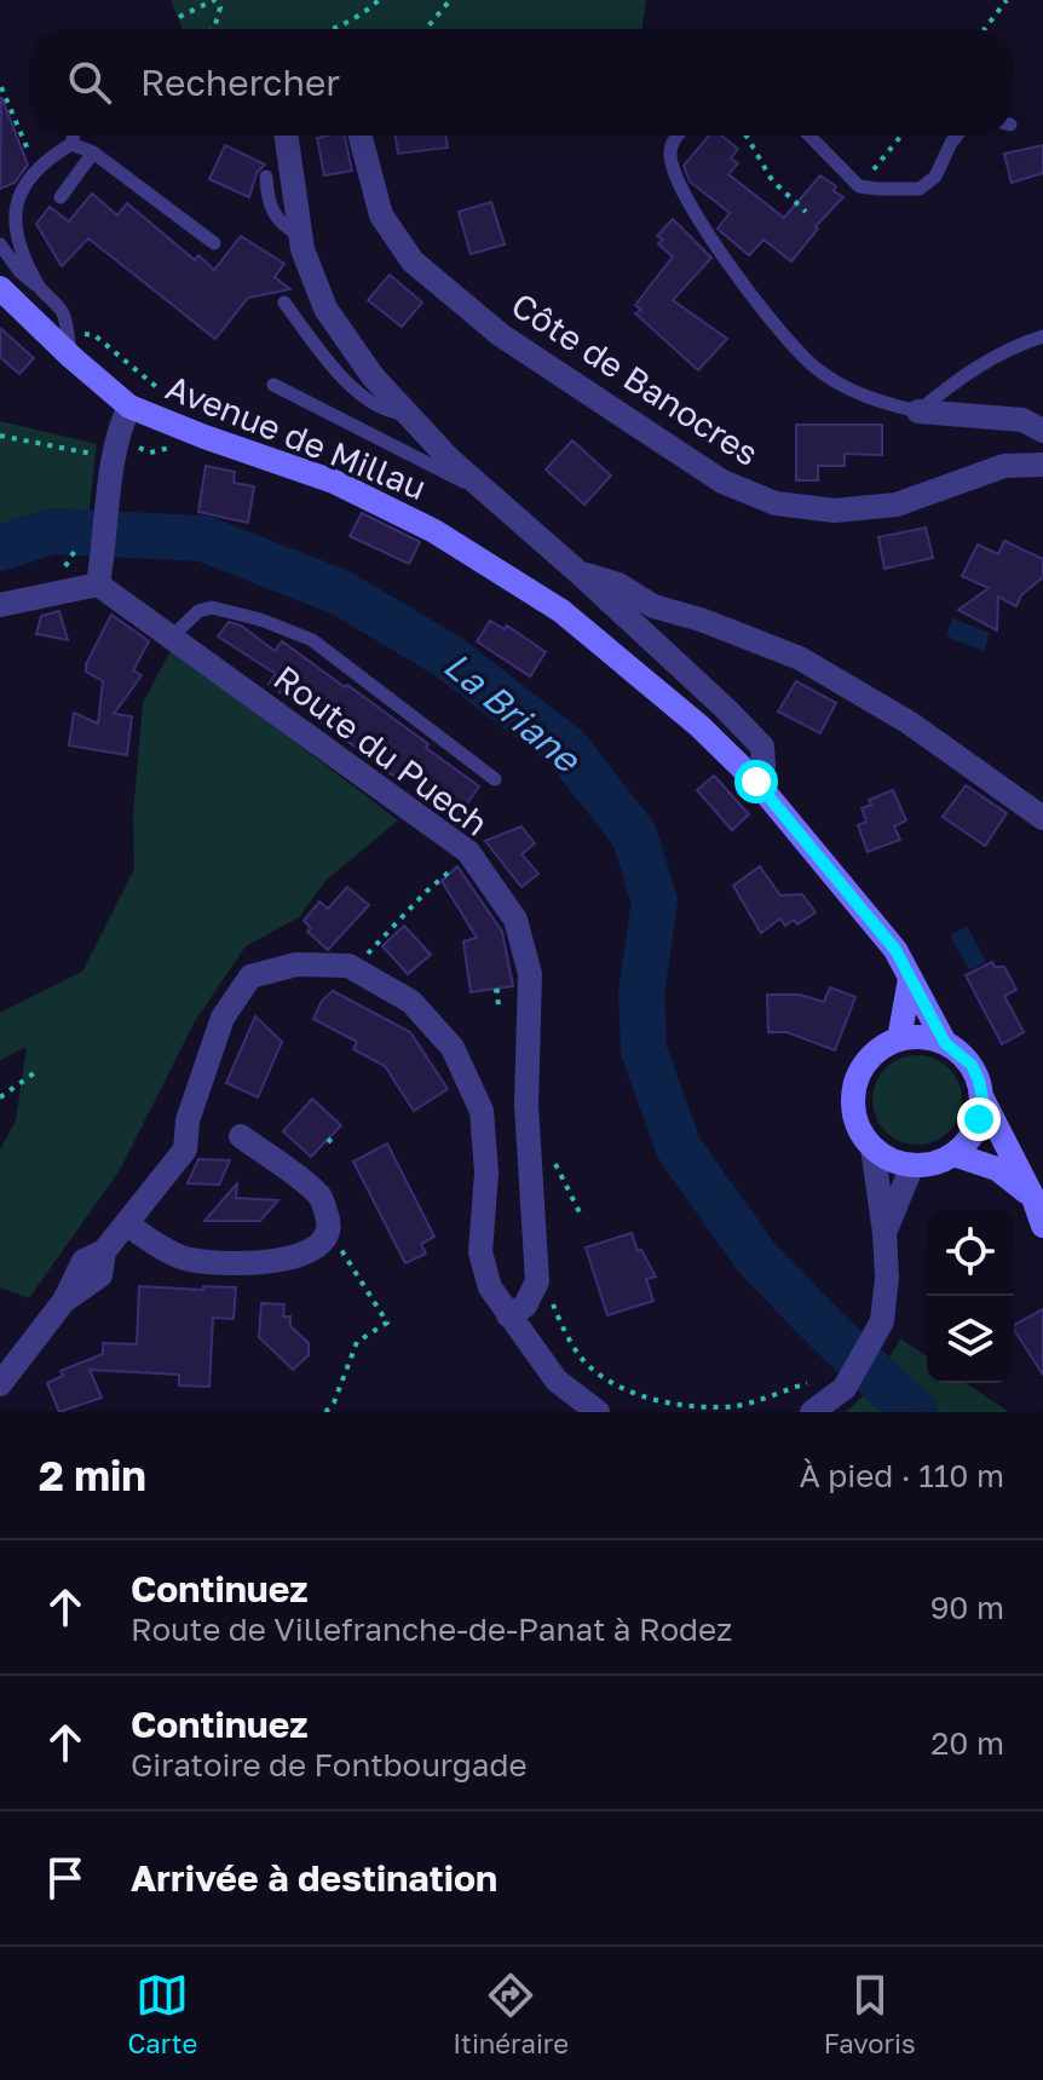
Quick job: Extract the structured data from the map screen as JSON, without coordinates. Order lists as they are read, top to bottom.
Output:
{
  "streets": {
    "main road": ["Avenue de Millau"],
    "street": ["Côte de Banocres", "Route du Puech"]
  },
  "water": ["La Briane"],
  "page": {
    "search": "Rechercher",
    "heading": ["2 min", "À pied · 110 m"],
    "list": [
      ["Continuez", "Route de Villefranche-de-Panat à Rodez", "90 m"],
      ["Continuez", "Giratoire de Fontbourgade", "20 m"],
      "Arrivée à destination"
    ],
    "nav": ["Carte", "Itinéraire", "Favoris"]
  }
}
